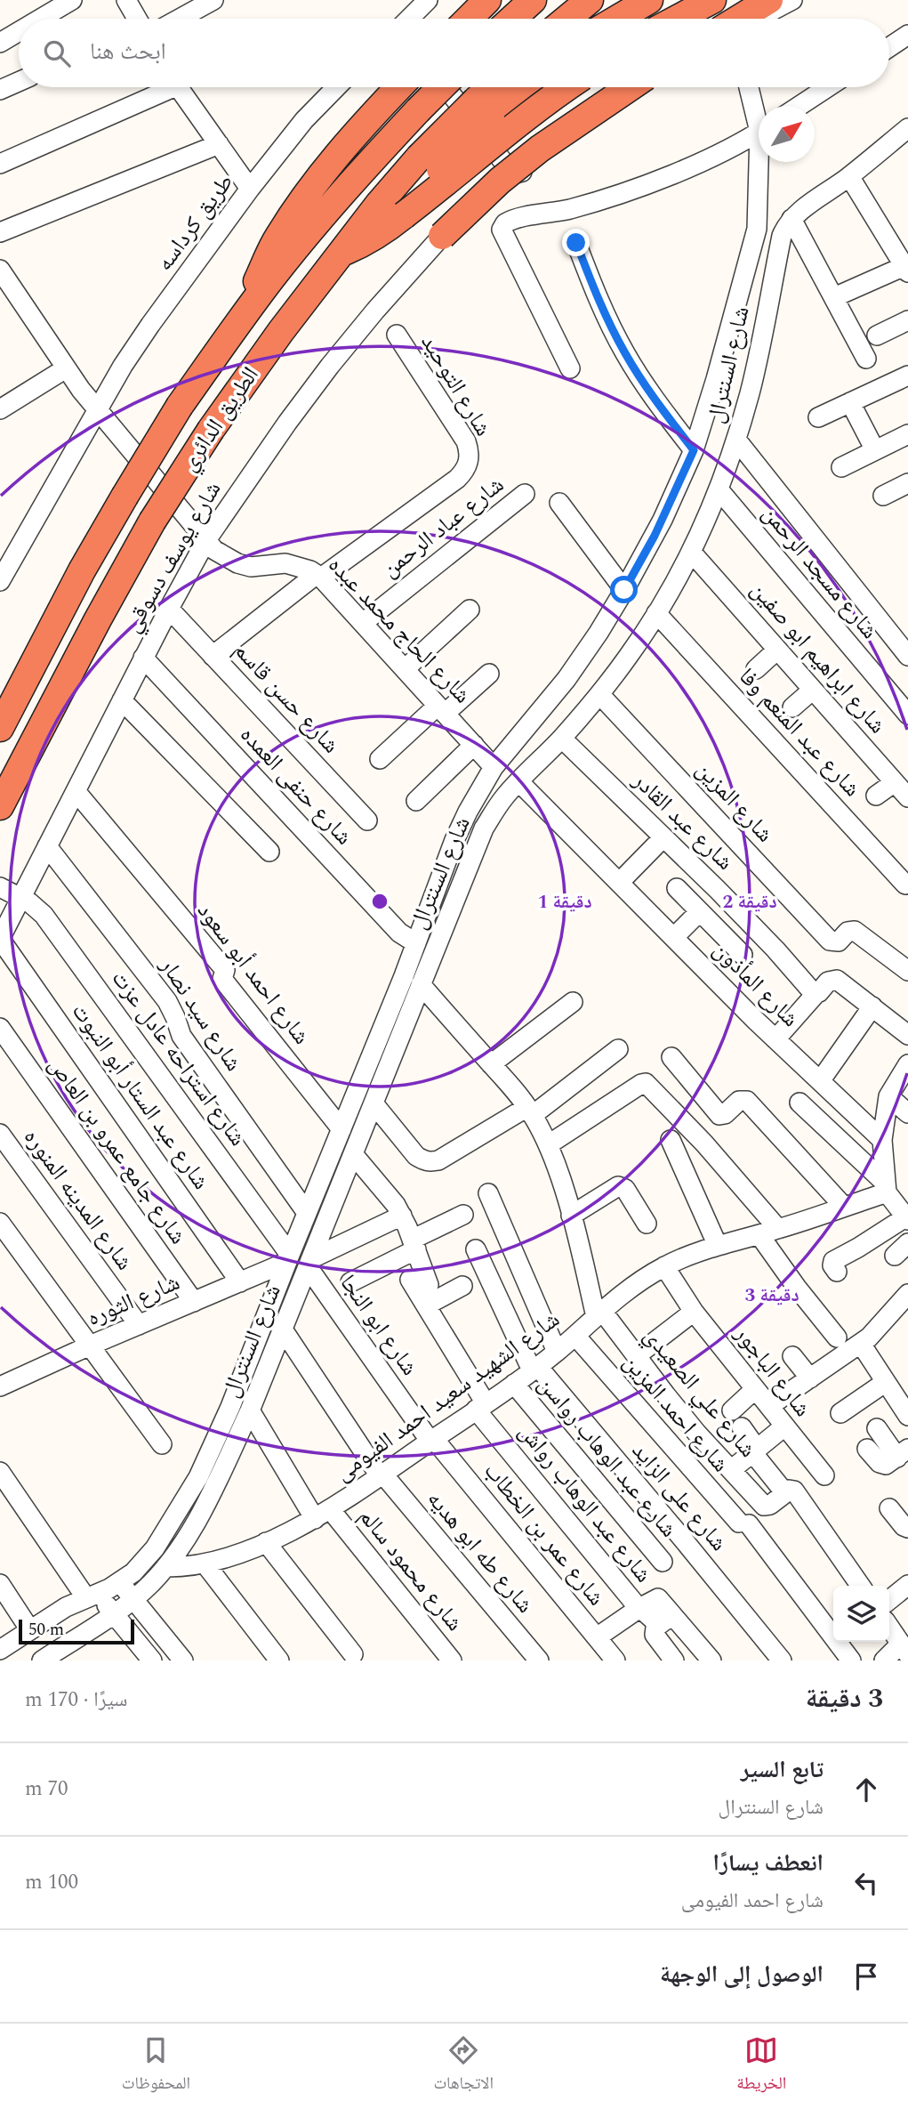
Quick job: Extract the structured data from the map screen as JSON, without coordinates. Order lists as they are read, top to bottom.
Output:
{
  "streets": {
    "highway": ["الطريق الدائري"],
    "street": [
      "طريق كرداسه",
      "شارع السنترال",
      "شارع التوحيد",
      "شارع عباد الرحمن",
      "شارع يوسف دسوقي",
      "شارع مسجد الرحمن",
      "شارع الحاج محمد عبده",
      "شارع ابراهيم ابو صفين",
      "شارع حسن قاسم",
      "شارع عبد المنعم وفا",
      "شارع حنفى العمده",
      "شارع المزين",
      "شارع عبد القادر",
      "شارع احمد أبو سعود",
      "شارع المأذون",
      "شارع سيد نصار",
      "شارع استراحه عادل عزت",
      "شارع عبد الستار أبو النبوت",
      "شارع جامع عمرو بن العاص",
      "شارع المدينه المنوره",
      "شارع الثوره",
      "شارع ابو النجا",
      "شارع الباجور",
      "شارع علي الصعيدي",
      "شارع الشهيد سعيد احمد الفيومى",
      "شارع احمد المزين",
      "شارع عبد الوهاب رواسن",
      "شارع على الزايد",
      "شارع عبد الوهاب رواش",
      "شارع عمر بن الخطاب",
      "شارع طه ابو هديه",
      "شارع محمود سالم"
    ]
  },
  "crossings": [
    ["طريق كرداسه", "شارع الحاج محمد عبده"],
    ["شارع السنترال", "شارع مسجد الرحمن"],
    ["شارع السنترال", "شارع الحاج محمد عبده"],
    ["شارع السنترال", "شارع ابراهيم ابو صفين"],
    ["شارع السنترال", "شارع عبد المنعم وفا"],
    ["شارع السنترال", "شارع حنفى العمده"],
    ["شارع السنترال", "شارع المزين"],
    ["شارع السنترال", "شارع عبد القادر"],
    ["شارع السنترال", "شارع احمد أبو سعود"],
    ["شارع السنترال", "شارع المأذون"],
    ["شارع السنترال", "شارع سيد نصار"],
    ["شارع السنترال", "شارع استراحه عادل عزت"],
    ["شارع السنترال", "شارع الثوره"],
    ["شارع السنترال", "شارع ابو النجا"],
    ["شارع السنترال", "شارع الشهيد سعيد احمد الفيومى"],
    ["شارع السنترال", "شارع طه ابو هديه"],
    ["شارع السنترال", "شارع محمود سالم"],
    ["شارع التوحيد", "شارع الحاج محمد عبده"],
    ["شارع عباد الرحمن", "شارع الحاج محمد عبده"],
    ["شارع يوسف دسوقي", "شارع الحاج محمد عبده"],
    ["شارع يوسف دسوقي", "شارع حسن قاسم"],
    ["شارع يوسف دسوقي", "شارع حنفى العمده"],
    ["شارع يوسف دسوقي", "شارع احمد أبو سعود"],
    ["شارع يوسف دسوقي", "شارع سيد نصار"],
    ["شارع يوسف دسوقي", "شارع استراحه عادل عزت"],
    ["شارع يوسف دسوقي", "شارع عبد الستار أبو النبوت"],
    ["شارع استراحه عادل عزت", "شارع الثوره"],
    ["شارع عبد الستار أبو النبوت", "شارع الثوره"],
    ["شارع جامع عمرو بن العاص", "شارع الثوره"],
    ["شارع المدينه المنوره", "شارع الثوره"],
    ["شارع ابو النجا", "شارع الشهيد سعيد احمد الفيومى"],
    ["شارع ابو النجا", "شارع عمر بن الخطاب"],
    ["شارع الباجور", "شارع الشهيد سعيد احمد الفيومى"],
    ["شارع علي الصعيدي", "شارع الشهيد سعيد احمد الفيومى"],
    ["شارع الشهيد سعيد احمد الفيومى", "شارع احمد المزين"],
    ["شارع الشهيد سعيد احمد الفيومى", "شارع عبد الوهاب رواسن"],
    ["شارع الشهيد سعيد احمد الفيومى", "شارع على الزايد"],
    ["شارع الشهيد سعيد احمد الفيومى", "شارع عبد الوهاب رواش"],
    ["شارع الشهيد سعيد احمد الفيومى", "شارع عمر بن الخطاب"],
    ["شارع الشهيد سعيد احمد الفيومى", "شارع طه ابو هديه"],
    ["شارع الشهيد سعيد احمد الفيومى", "شارع محمود سالم"]
  ],
  "scale_bar": "50 m",
  "north": "top right",
  "page": {
    "search": "ابحث هنا",
    "scale": "50 m",
    "heading": ["3 دقيقة", "سيرًا · 170 m"],
    "list": [
      ["تابع السير", "شارع السنترال", "70 m"],
      ["انعطف يسارًا", "شارع احمد الفيومى", "100 m"],
      "الوصول إلى الوجهة"
    ],
    "nav": ["الخريطة", "الاتجاهات", "المحفوظات"]
  },
  "rings": ["1 دقيقة", "2 دقيقة", "3 دقيقة"]
}
